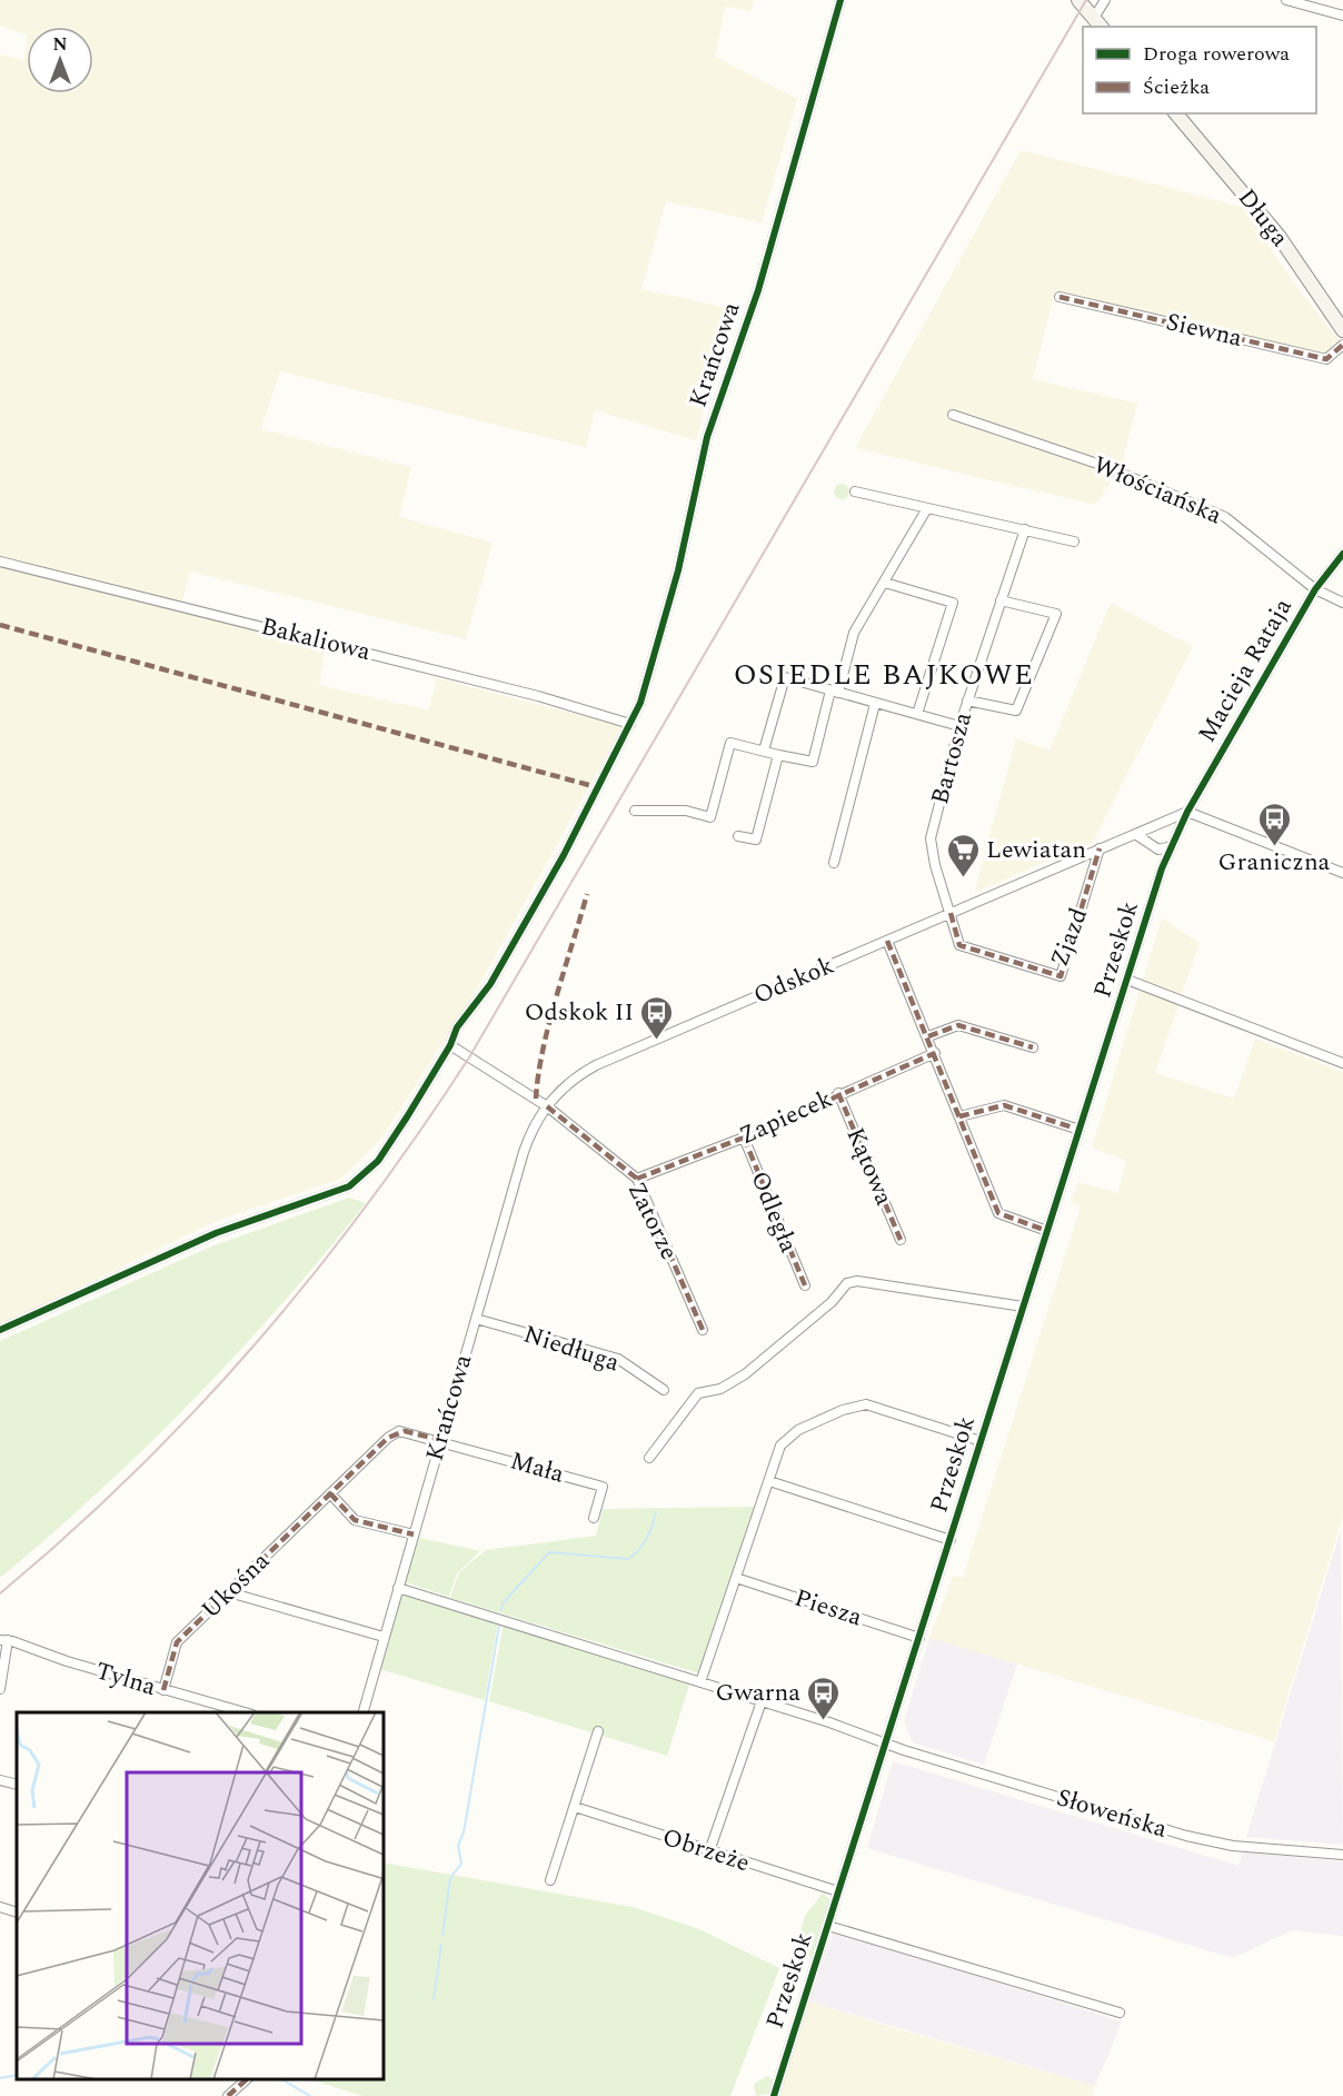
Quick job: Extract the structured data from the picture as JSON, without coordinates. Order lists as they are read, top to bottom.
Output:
{
  "streets": {
    "street": [
      "Długa",
      "Siewna",
      "Krańcowa",
      "Włościańska",
      "Bakaliowa",
      "Macieja Rataja",
      "Bartosza",
      "Zjazd",
      "Przeskok",
      "Odskok",
      "Zapiecek",
      "Kątowa",
      "Odległa",
      "Zatorze",
      "Niedługa",
      "Mała",
      "Ukośna",
      "Piesza",
      "Tylna",
      "Słoweńska",
      "Obrzeże"
    ]
  },
  "crossings": [
    ["Krańcowa", "Bakaliowa"],
    ["Krańcowa", "Odskok"],
    ["Krańcowa", "Zatorze"],
    ["Krańcowa", "Niedługa"],
    ["Krańcowa", "Mała"],
    ["Krańcowa", "Ukośna"],
    ["Włościańska", "Macieja Rataja"],
    ["Macieja Rataja", "Przeskok"],
    ["Macieja Rataja", "Odskok"],
    ["Bartosza", "Zjazd"],
    ["Bartosza", "Odskok"],
    ["Zjazd", "Odskok"],
    ["Przeskok", "Odskok"],
    ["Przeskok", "Piesza"],
    ["Przeskok", "Słoweńska"],
    ["Przeskok", "Obrzeże"],
    ["Odskok", "Zatorze"],
    ["Zapiecek", "Kątowa"],
    ["Zapiecek", "Odległa"],
    ["Zapiecek", "Zatorze"],
    ["Mała", "Ukośna"],
    ["Ukośna", "Tylna"]
  ],
  "districts": ["OSIEDLE BAJKOWE"],
  "places": {
    "bus stop": ["Graniczna", "Odskok II", "Gwarna"],
    "supermarket": ["Lewiatan"]
  },
  "legend": ["Droga rowerowa", "Ścieżka"],
  "north": "top"
}
